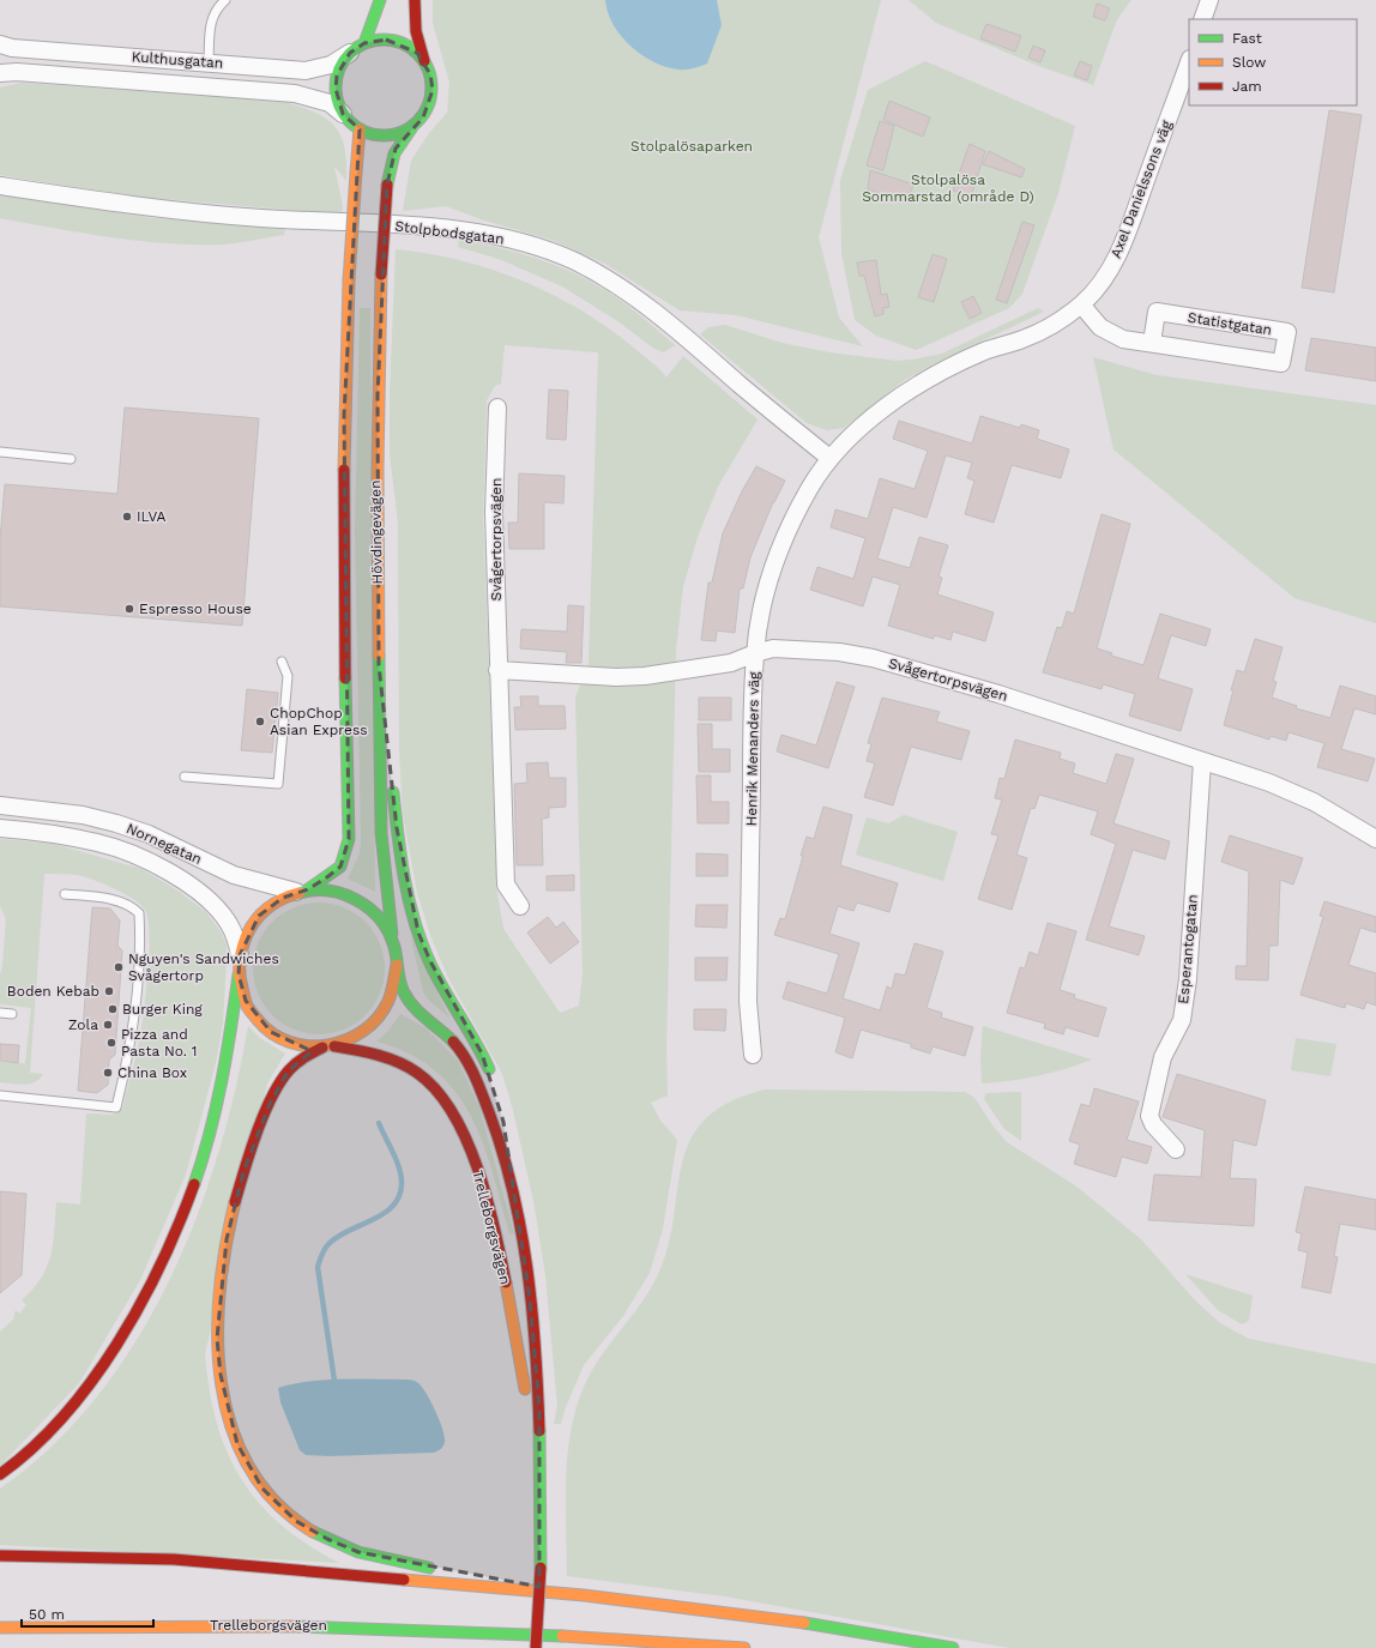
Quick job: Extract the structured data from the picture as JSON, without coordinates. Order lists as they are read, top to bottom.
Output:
{
  "streets": {
    "main road": ["Hövdingevägen", "Trelleborgsvägen"],
    "street": [
      "Kulthusgatan",
      "Axel Danielssons väg",
      "Stolpbodsgatan",
      "Statistgatan",
      "Svågertorpsvägen",
      "Henrik Menanders väg",
      "Nornegatan",
      "Esperantogatan"
    ]
  },
  "crossings": [
    ["Kulthusgatan", "Hövdingevägen"],
    ["Axel Danielssons väg", "Stolpbodsgatan"],
    ["Axel Danielssons väg", "Statistgatan"],
    ["Axel Danielssons väg", "Henrik Menanders väg"],
    ["Stolpbodsgatan", "Henrik Menanders väg"],
    ["Hövdingevägen", "Nornegatan"],
    ["Hövdingevägen", "Trelleborgsvägen"],
    ["Svågertorpsvägen", "Henrik Menanders väg"],
    ["Svågertorpsvägen", "Esperantogatan"],
    ["Nornegatan", "Trelleborgsvägen"]
  ],
  "parks": ["Stolpalösaparken", "Stolpalösa Sommarstad (område D)"],
  "places": [
    "ILVA",
    "Espresso House",
    "ChopChop Asian Express",
    "Nguyen's Sandwiches Svågertorp",
    "Boden Kebab",
    "Burger King",
    "Zola",
    "Pizza and Pasta No. 1",
    "China Box"
  ],
  "legend": ["Fast", "Slow", "Jam"],
  "scale_bar": "50 m"
}
